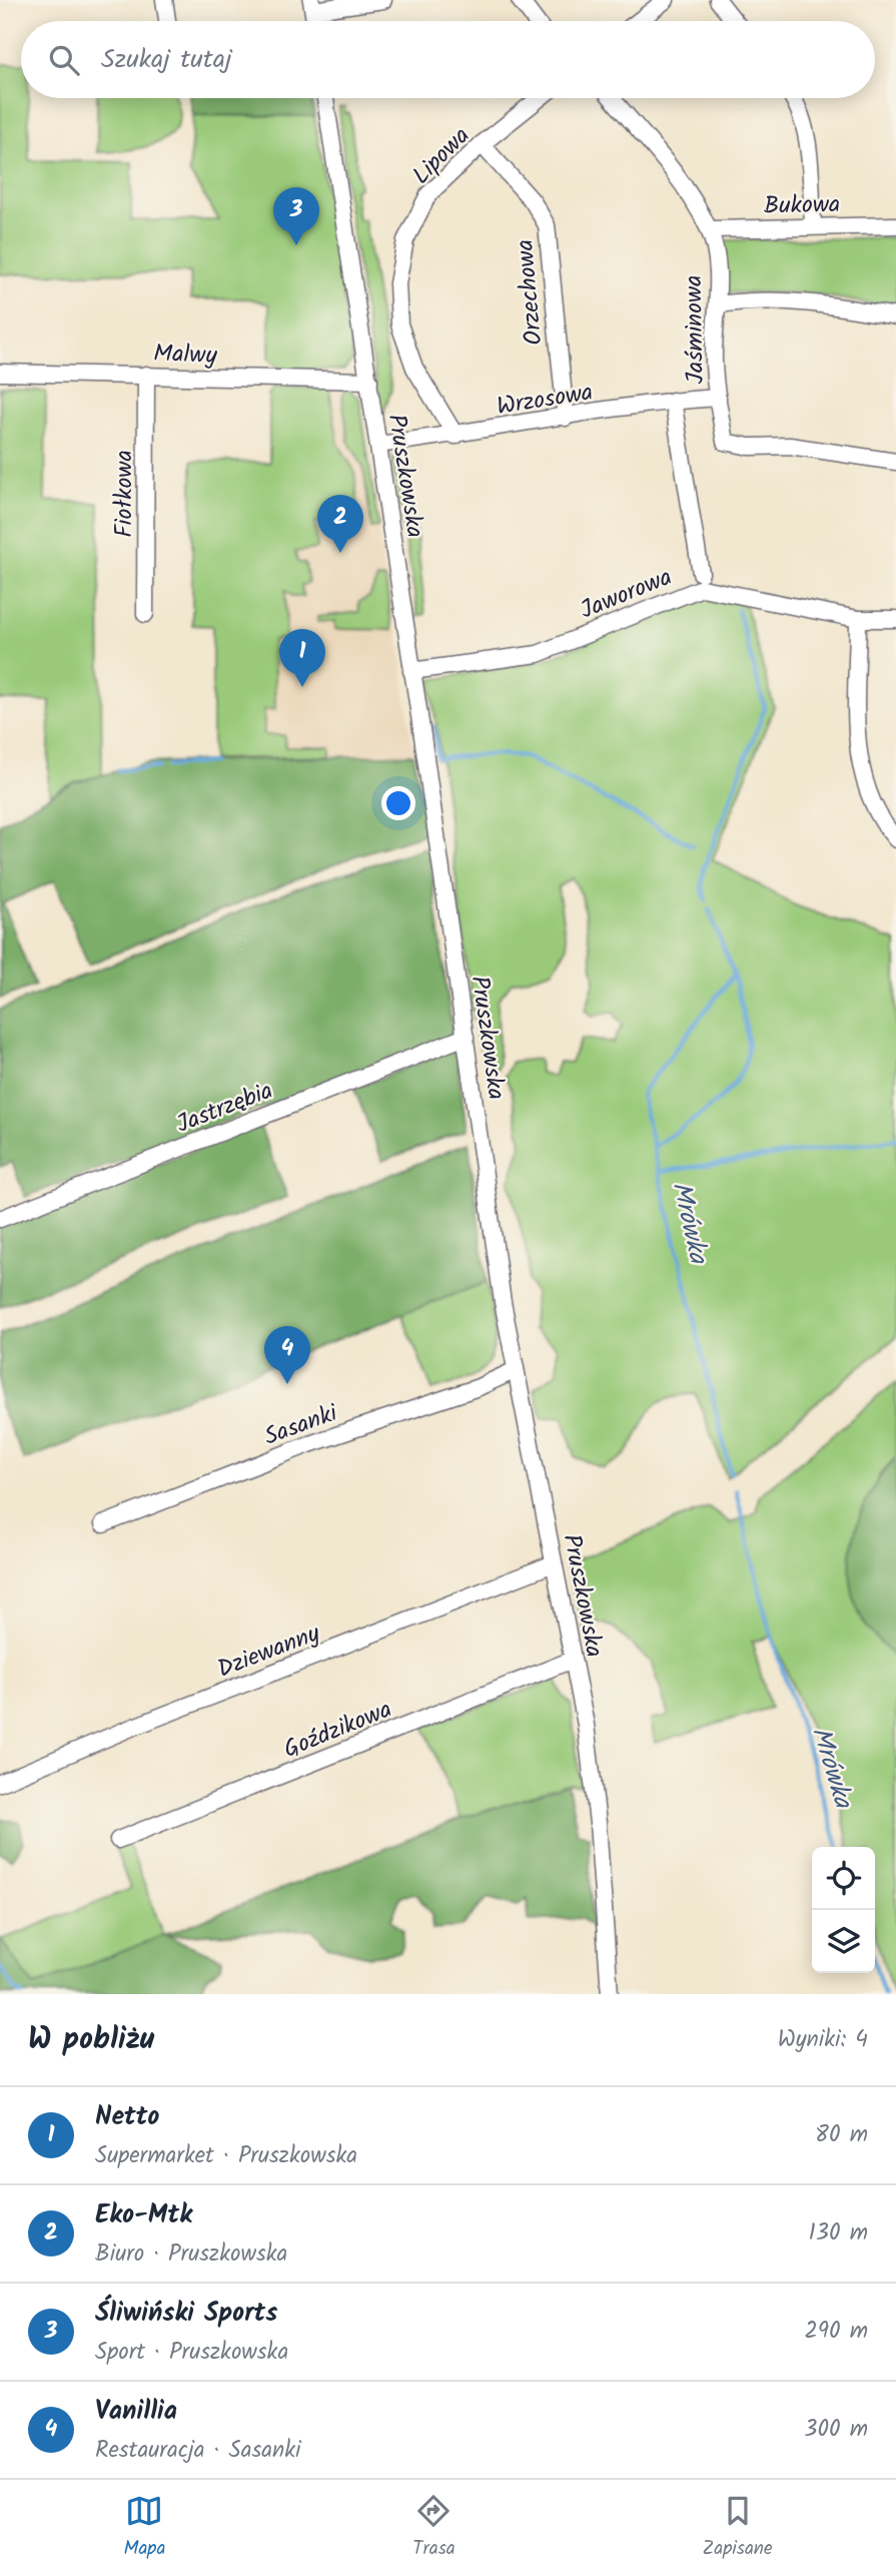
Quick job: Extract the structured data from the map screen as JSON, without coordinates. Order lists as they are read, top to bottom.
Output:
{
  "streets": {
    "street": [
      "Lipowa",
      "Bukowa",
      "Orzechowa",
      "Jaśminowa",
      "Malwy",
      "Wrzosowa",
      "Pruszkowska",
      "Fiołkowa",
      "Jaworowa",
      "Jastrzębia",
      "Sasanki",
      "Dziewanny",
      "Goździkowa"
    ]
  },
  "crossings": [
    ["Lipowa", "Orzechowa"],
    ["Lipowa", "Wrzosowa"],
    ["Bukowa", "Jaśminowa"],
    ["Orzechowa", "Wrzosowa"],
    ["Jaśminowa", "Wrzosowa"],
    ["Malwy", "Pruszkowska"],
    ["Malwy", "Fiołkowa"],
    ["Wrzosowa", "Pruszkowska"],
    ["Wrzosowa", "Jaworowa"],
    ["Pruszkowska", "Jaworowa"],
    ["Pruszkowska", "Jastrzębia"],
    ["Pruszkowska", "Sasanki"],
    ["Pruszkowska", "Dziewanny"],
    ["Pruszkowska", "Goździkowa"]
  ],
  "water": ["Mrówka"],
  "page": {
    "search": "Szukaj tutaj",
    "pins": [
      "3",
      "2",
      "1",
      "4"
    ],
    "heading": ["W pobliżu", "Wyniki: 4"],
    "list": [
      {
        "mark": "1",
        "name": "Netto",
        "note": "Supermarket · Pruszkowska",
        "value": "80 m"
      },
      {
        "mark": "2",
        "name": "Eko-Mtk",
        "note": "Biuro · Pruszkowska",
        "value": "130 m"
      },
      {
        "mark": "3",
        "name": "Śliwiński Sports",
        "note": "Sport · Pruszkowska",
        "value": "290 m"
      },
      {
        "mark": "4",
        "name": "Vanillia",
        "note": "Restauracja · Sasanki",
        "value": "300 m"
      }
    ],
    "nav": ["Mapa", "Trasa", "Zapisane"]
  }
}
